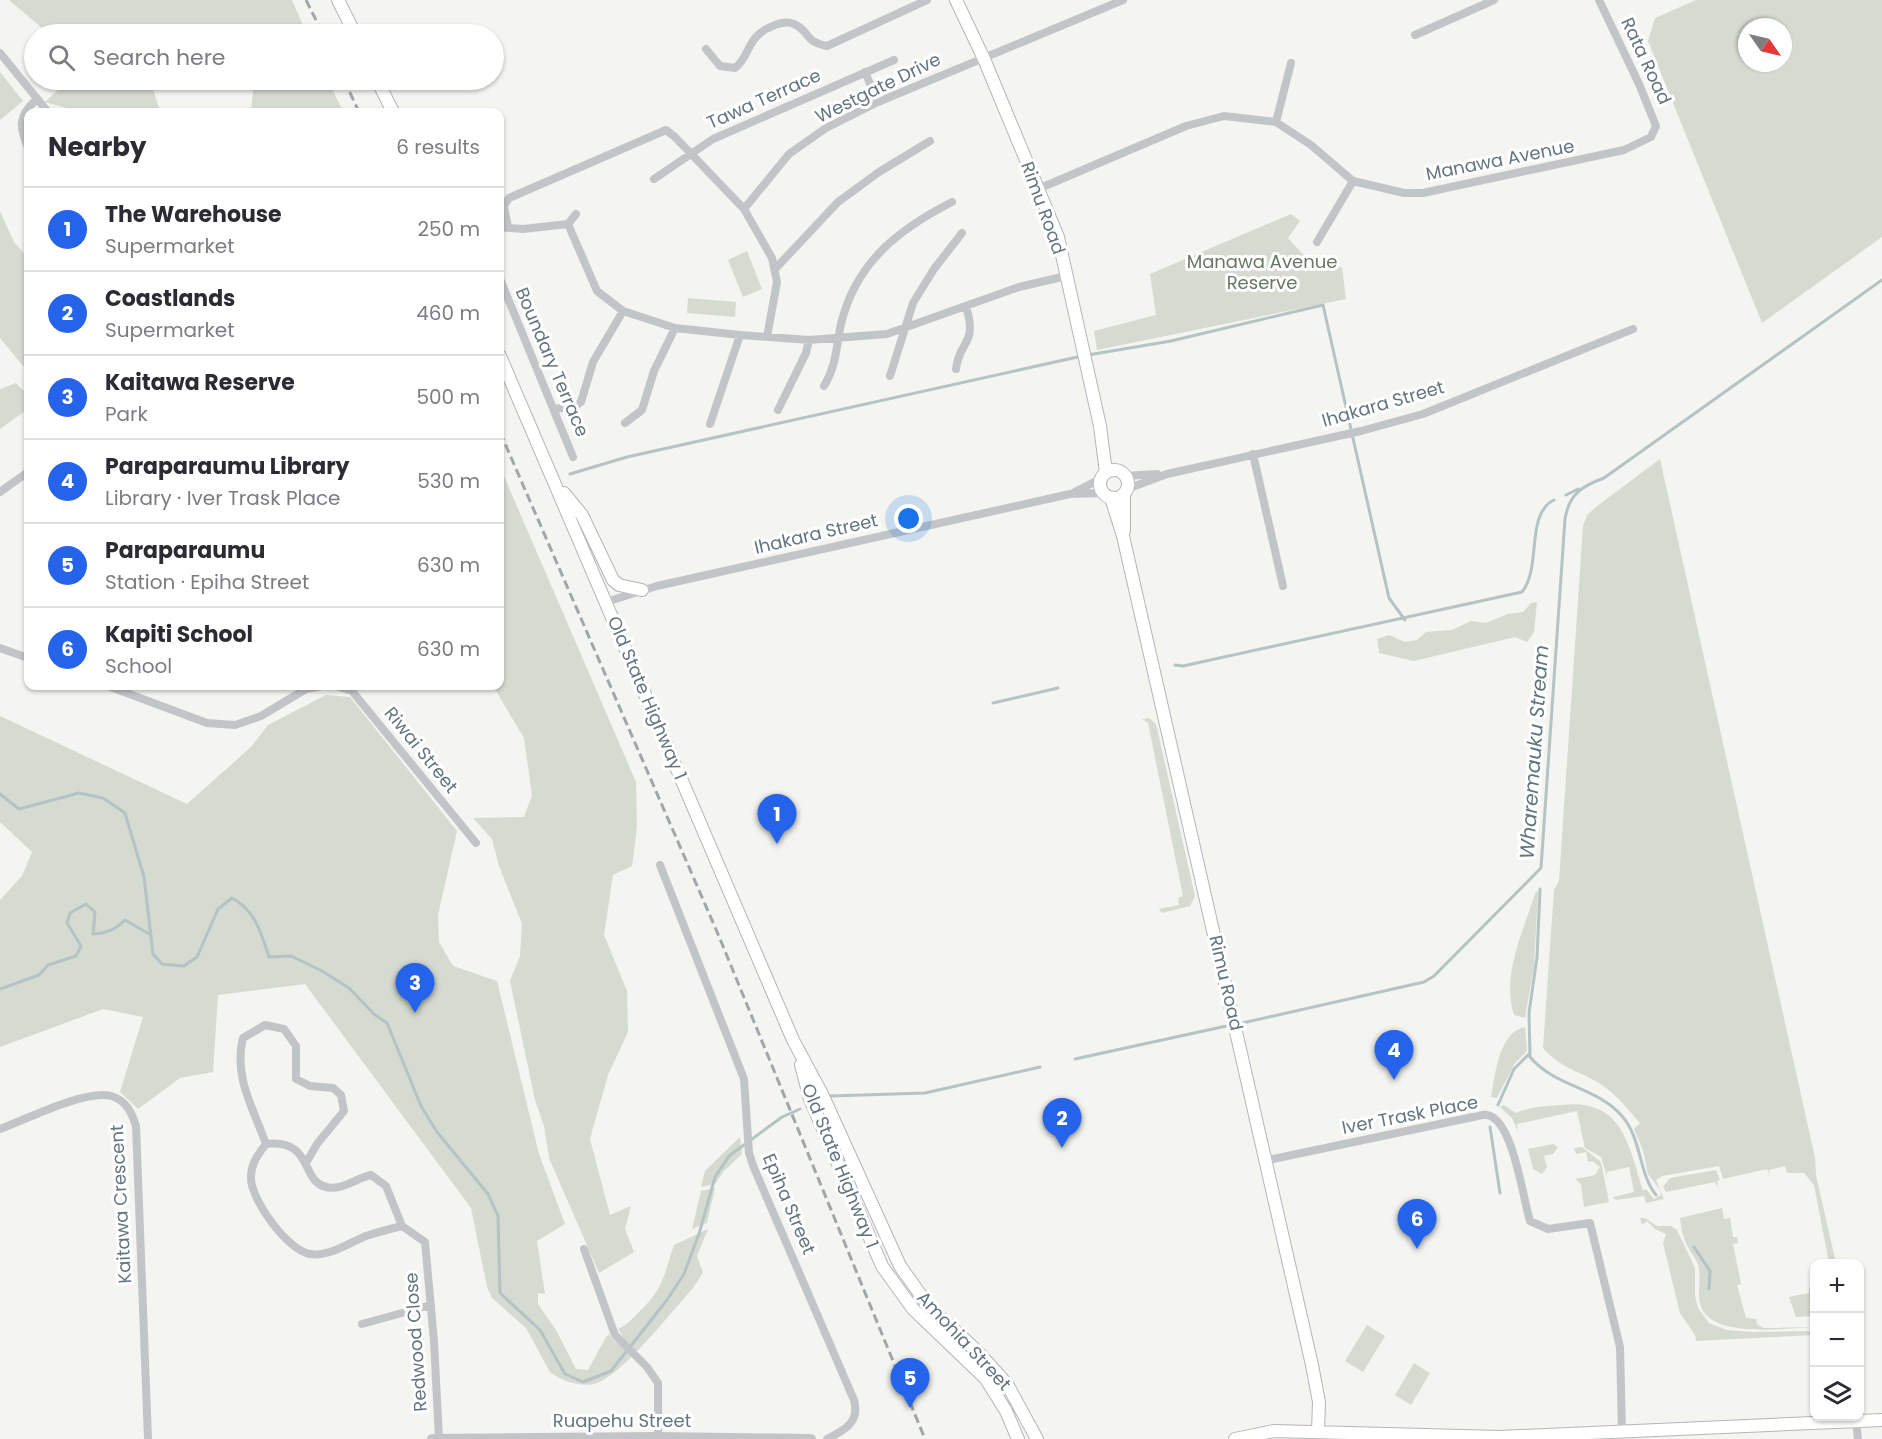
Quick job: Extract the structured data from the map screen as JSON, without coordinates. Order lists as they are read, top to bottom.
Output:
{
  "streets": {
    "main road": ["Rimu Road", "Old State Highway 1", "Amohia Street"],
    "street": [
      "Rata Road",
      "Westgate Drive",
      "Tawa Terrace",
      "Manawa Avenue",
      "Boundary Terrace",
      "Ihakara Street",
      "Riwai Street",
      "Iver Trask Place",
      "Kaitawa Crescent",
      "Epiha Street",
      "Redwood Close",
      "Ruapehu Street"
    ]
  },
  "crossings": [
    ["Rata Road", "Manawa Avenue"],
    ["Westgate Drive", "Rimu Road"],
    ["Manawa Avenue", "Rimu Road"],
    ["Rimu Road", "Ihakara Street"],
    ["Rimu Road", "Iver Trask Place"],
    ["Ihakara Street", "Old State Highway 1"],
    ["Old State Highway 1", "Amohia Street"],
    ["Redwood Close", "Ruapehu Street"]
  ],
  "water": ["Wharemauku Stream"],
  "parks": ["Manawa Avenue Reserve"],
  "north": "bottom right",
  "page": {
    "search": "Search here",
    "heading": ["Nearby", "6 results"],
    "list": [
      {
        "mark": "1",
        "name": "The Warehouse",
        "note": "Supermarket",
        "value": "250 m"
      },
      {
        "mark": "2",
        "name": "Coastlands",
        "note": "Supermarket",
        "value": "460 m"
      },
      {
        "mark": "3",
        "name": "Kaitawa Reserve",
        "note": "Park",
        "value": "500 m"
      },
      {
        "mark": "4",
        "name": "Paraparaumu Library",
        "note": "Library · Iver Trask Place",
        "value": "530 m"
      },
      {
        "mark": "5",
        "name": "Paraparaumu",
        "note": "Station · Epiha Street",
        "value": "630 m"
      },
      {
        "mark": "6",
        "name": "Kapiti School",
        "note": "School",
        "value": "630 m"
      }
    ],
    "pins": [
      "1",
      "3",
      "4",
      "2",
      "6",
      "5"
    ],
    "map_buttons": ["+", "−"]
  }
}
